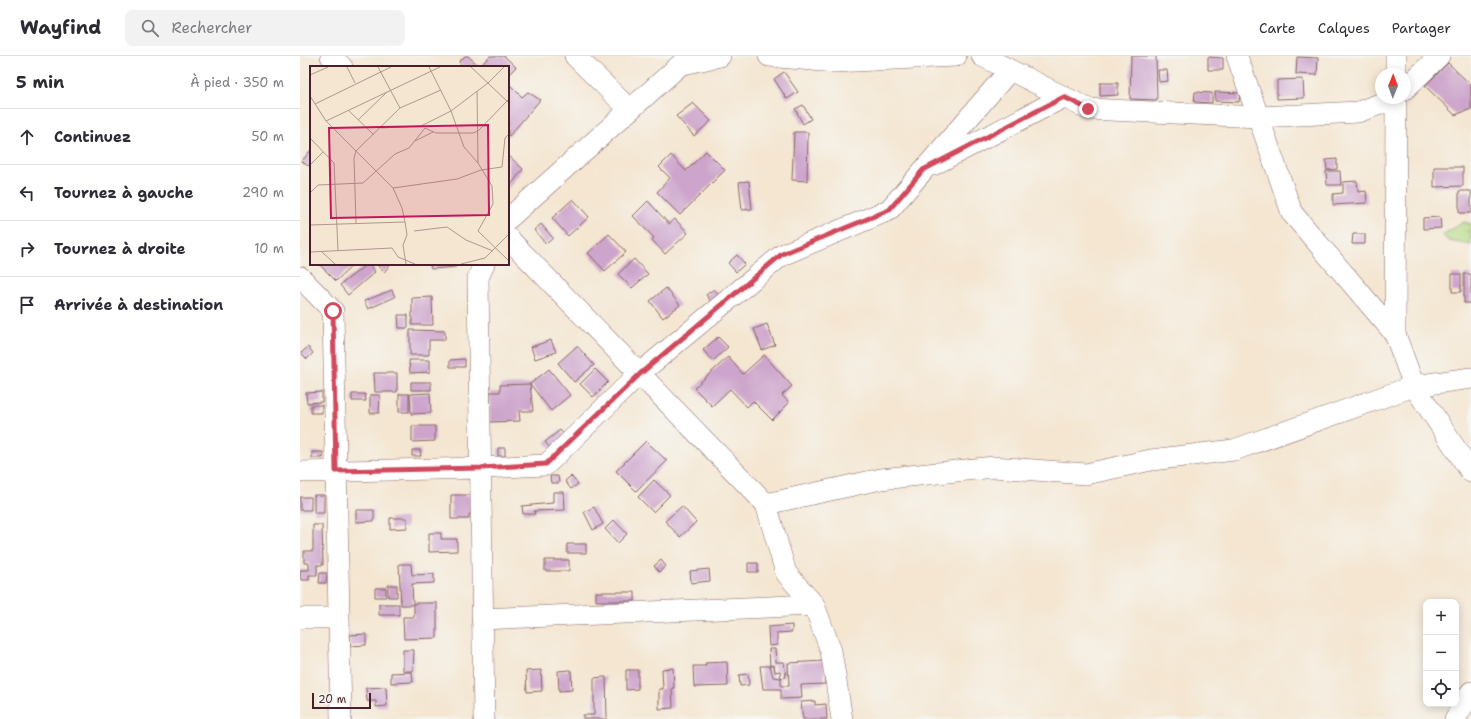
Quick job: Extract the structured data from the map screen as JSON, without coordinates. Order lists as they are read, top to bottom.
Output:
{
  "scale_bar": "20 m",
  "north": "top",
  "page": {
    "header": "Wayfind",
    "search": "Rechercher",
    "nav": ["Carte", "Calques", "Partager"],
    "heading": ["5 min", "À pied · 350 m"],
    "list": [
      ["Continuez", "50 m"],
      ["Tournez à gauche", "290 m"],
      ["Tournez à droite", "10 m"],
      "Arrivée à destination"
    ],
    "map_buttons": ["+", "−"],
    "scale": "20 m"
  }
}
